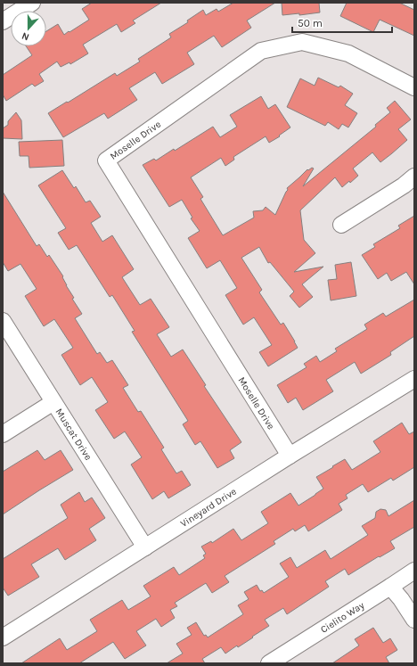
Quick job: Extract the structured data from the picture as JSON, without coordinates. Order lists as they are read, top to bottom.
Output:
{
  "streets": {
    "street": [
      "Moselle Drive",
      "Muscat Drive",
      "Vineyard Drive",
      "Cielito Way"
    ]
  },
  "crossings": [
    ["Moselle Drive", "Vineyard Drive"],
    ["Muscat Drive", "Vineyard Drive"]
  ],
  "scale_bar": "50 m",
  "north": "bottom"
}
